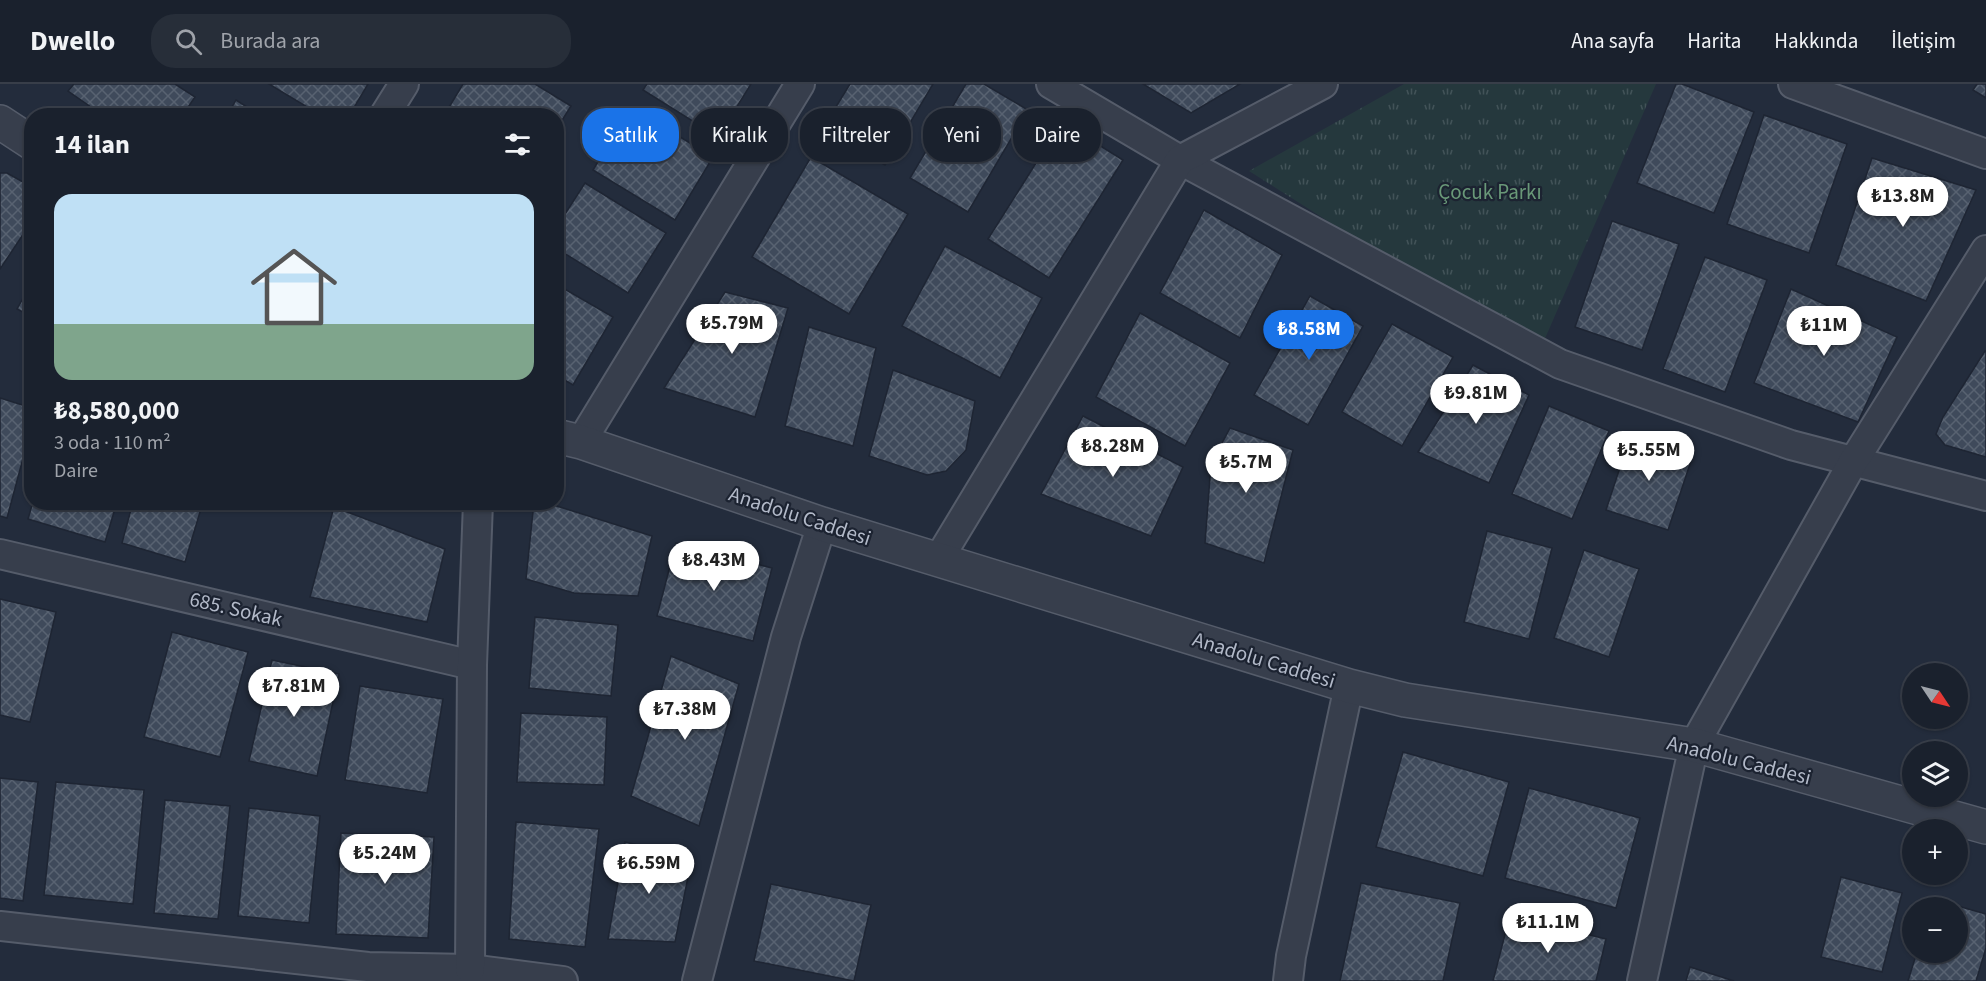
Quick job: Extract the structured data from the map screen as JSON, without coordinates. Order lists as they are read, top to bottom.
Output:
{
  "streets": {
    "street": ["Anadolu Caddesi", "685. Sokak"]
  },
  "parks": ["Çocuk Parkı"],
  "north": "bottom right",
  "page": {
    "header": "Dwello",
    "search": "Burada ara",
    "nav": [
      "Ana sayfa",
      "Harita",
      "Hakkında",
      "İletişim"
    ],
    "chip": [
      "Satılık",
      "Kiralık",
      "Filtreler",
      "Yeni",
      "Daire"
    ],
    "heading": "14 ilan",
    "price": [
      "₺13.8M",
      "₺5.79M",
      "₺11M",
      "₺8.58M",
      "₺9.81M",
      "₺8.28M",
      "₺5.55M",
      "₺5.7M",
      "₺8.43M",
      "₺7.81M",
      "₺7.38M",
      "₺5.24M",
      "₺6.59M",
      "₺11.1M"
    ],
    "list": [
      {
        "name": "₺8,580,000",
        "note": "3 oda · 110 m² · Daire"
      }
    ],
    "map_buttons": ["+", "−"]
  }
}
